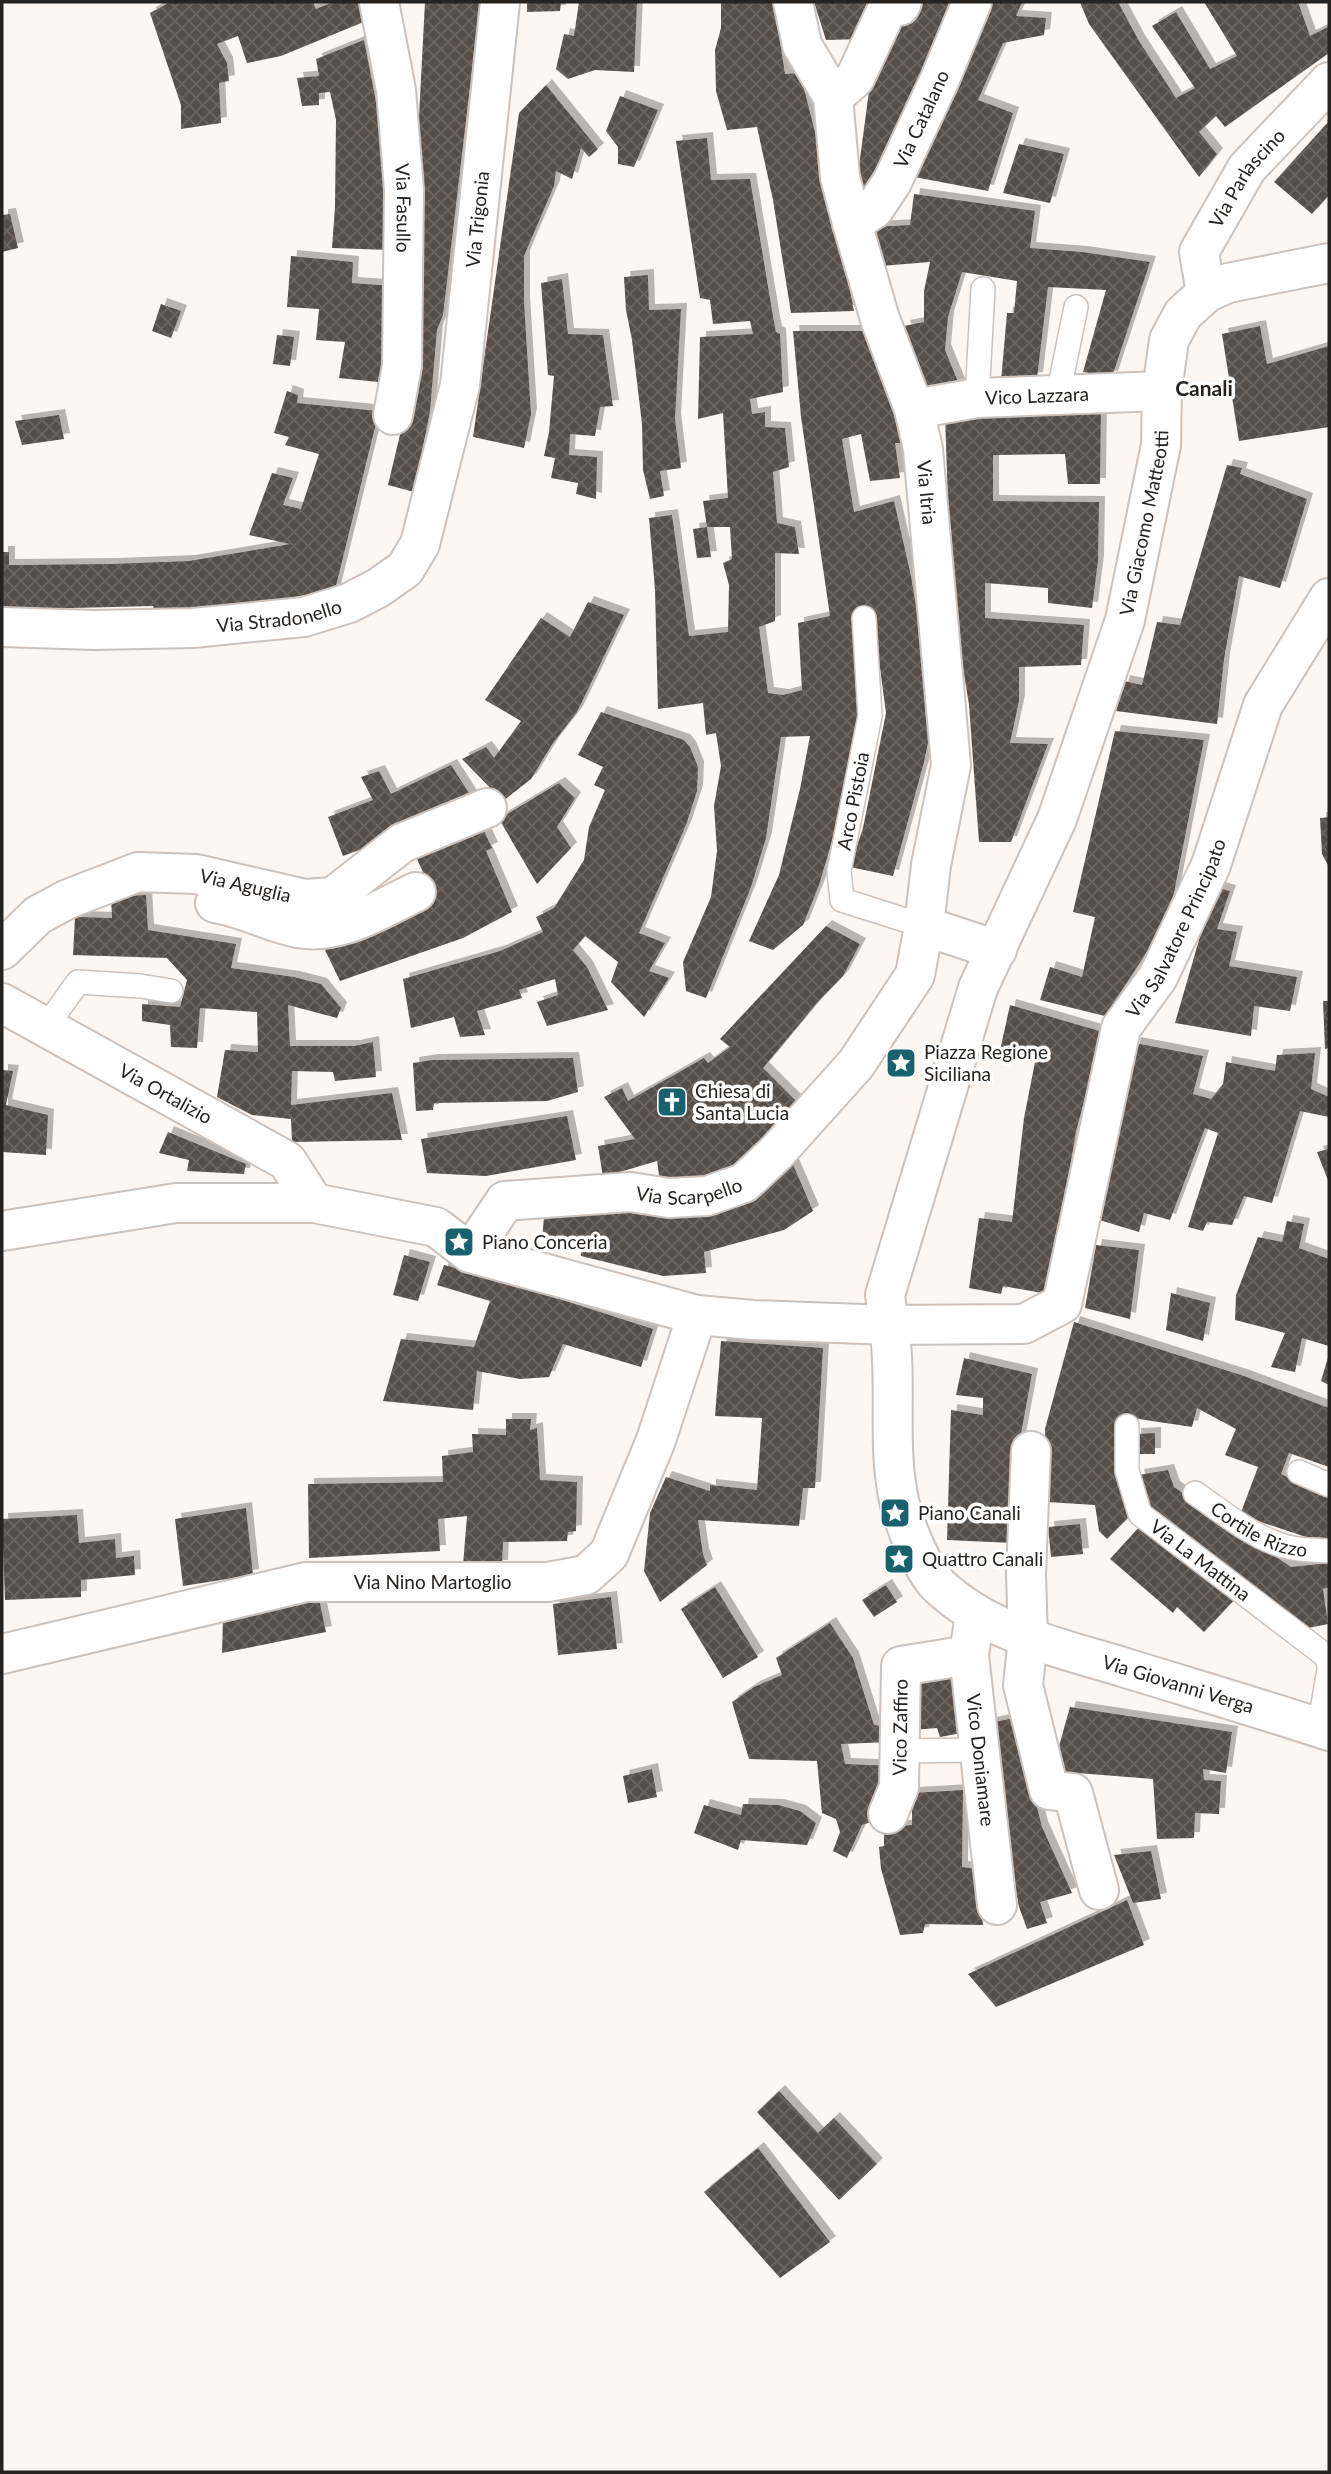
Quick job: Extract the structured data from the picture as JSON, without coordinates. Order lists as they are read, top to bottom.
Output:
{
  "streets": {
    "street": [
      "Via Catalano",
      "Via Parlascino",
      "Via Fasullo",
      "Via Trigonia",
      "Vico Lazzara",
      "Via Itria",
      "Via Giacomo Matteotti",
      "Via Stradonello",
      "Via Aguglia",
      "Via Salvatore Principato",
      "Via Ortalizio",
      "Via Scarpello",
      "Via Nino Martoglio",
      "Via Giovanni Verga",
      "Vico Zaffiro",
      "Vico Doniamare"
    ],
    "lane": ["Arco Pistoia", "Cortile Rizzo", "Via La Mattina"]
  },
  "crossings": [
    ["Via Catalano", "Via Itria"],
    ["Via Parlascino", "Via Giacomo Matteotti"],
    ["Via Trigonia", "Via Stradonello"],
    ["Vico Lazzara", "Via Itria"],
    ["Vico Lazzara", "Via Giacomo Matteotti"],
    ["Via Itria", "Arco Pistoia"],
    ["Via Itria", "Via Scarpello"],
    ["Arco Pistoia", "Via Scarpello"],
    ["Via La Mattina", "Via Giovanni Verga"],
    ["Vico Zaffiro", "Vico Doniamare"]
  ],
  "districts": ["Canali"],
  "places": {
    "place": [
      "Piazza Regione Siciliana",
      "Piano Conceria",
      "Piano Canali",
      "Quattro Canali"
    ],
    "church": ["Chiesa di Santa Lucia"]
  }
}
